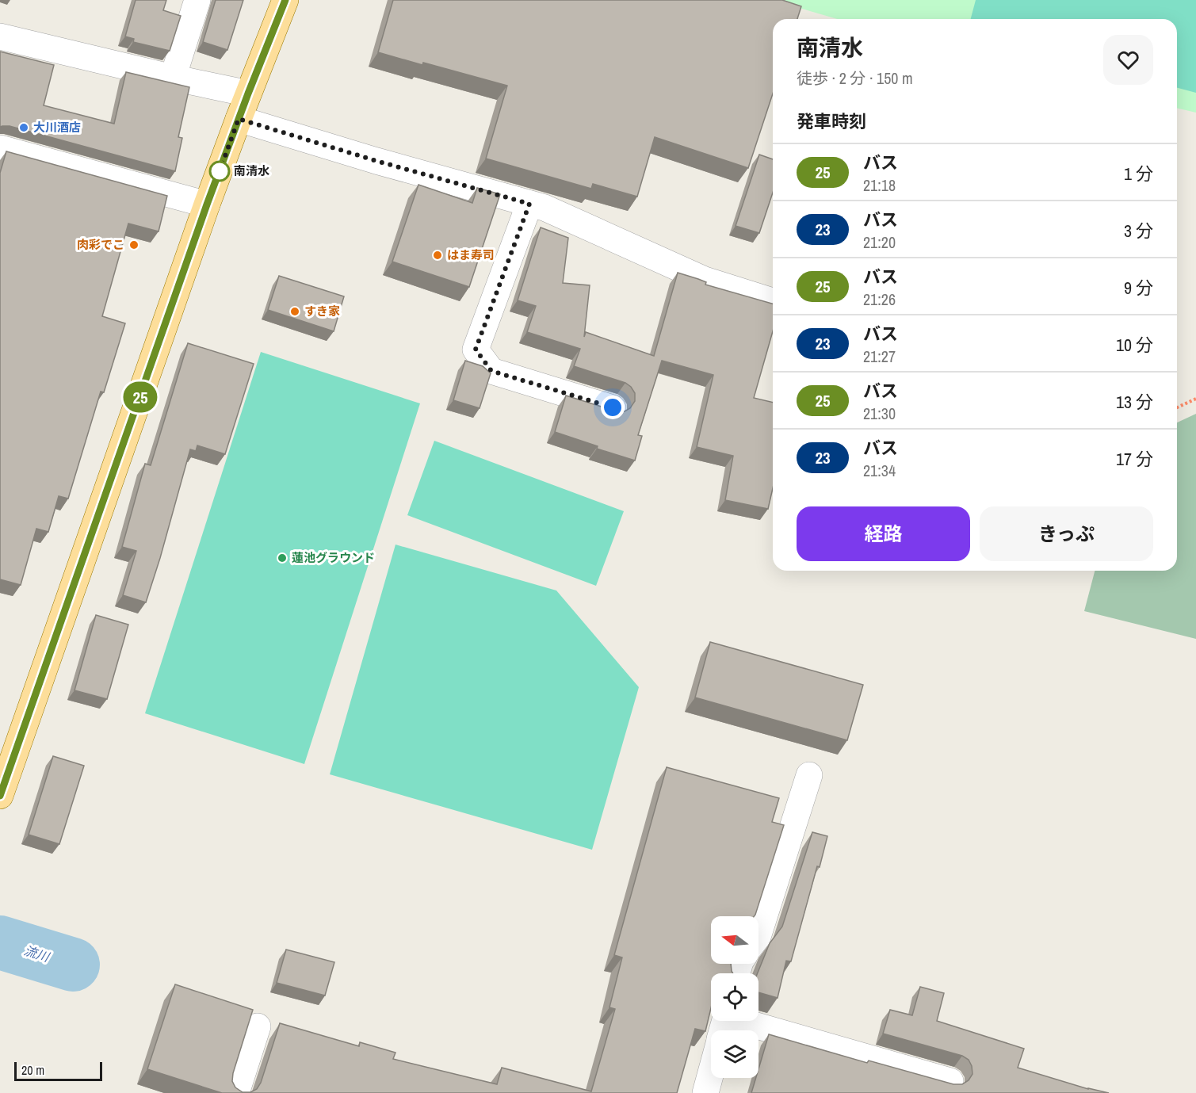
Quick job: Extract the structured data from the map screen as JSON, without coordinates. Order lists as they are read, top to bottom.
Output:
{
  "water": ["流川"],
  "places": [
    "大川酒店",
    "南清水",
    "肉彩でこ",
    "はま寿司",
    "すき家",
    "蓮池グラウンド"
  ],
  "lines": ["bus line 25"],
  "scale_bar": "20 m",
  "north": "left",
  "page": {
    "on_map": "25",
    "heading": [
      ["南清水", "徒歩 · 2 分 · 150 m"],
      "発車時刻"
    ],
    "list": [
      {
        "mark": "25",
        "name": "バス",
        "note": "21:18",
        "value": "1 分"
      },
      {
        "mark": "23",
        "name": "バス",
        "note": "21:20",
        "value": "3 分"
      },
      {
        "mark": "25",
        "name": "バス",
        "note": "21:26",
        "value": "9 分"
      },
      {
        "mark": "23",
        "name": "バス",
        "note": "21:27",
        "value": "10 分"
      },
      {
        "mark": "25",
        "name": "バス",
        "note": "21:30",
        "value": "13 分"
      },
      {
        "mark": "23",
        "name": "バス",
        "note": "21:34",
        "value": "17 分"
      }
    ],
    "buttons": ["経路", "きっぷ"],
    "scale": "20 m"
  }
}
